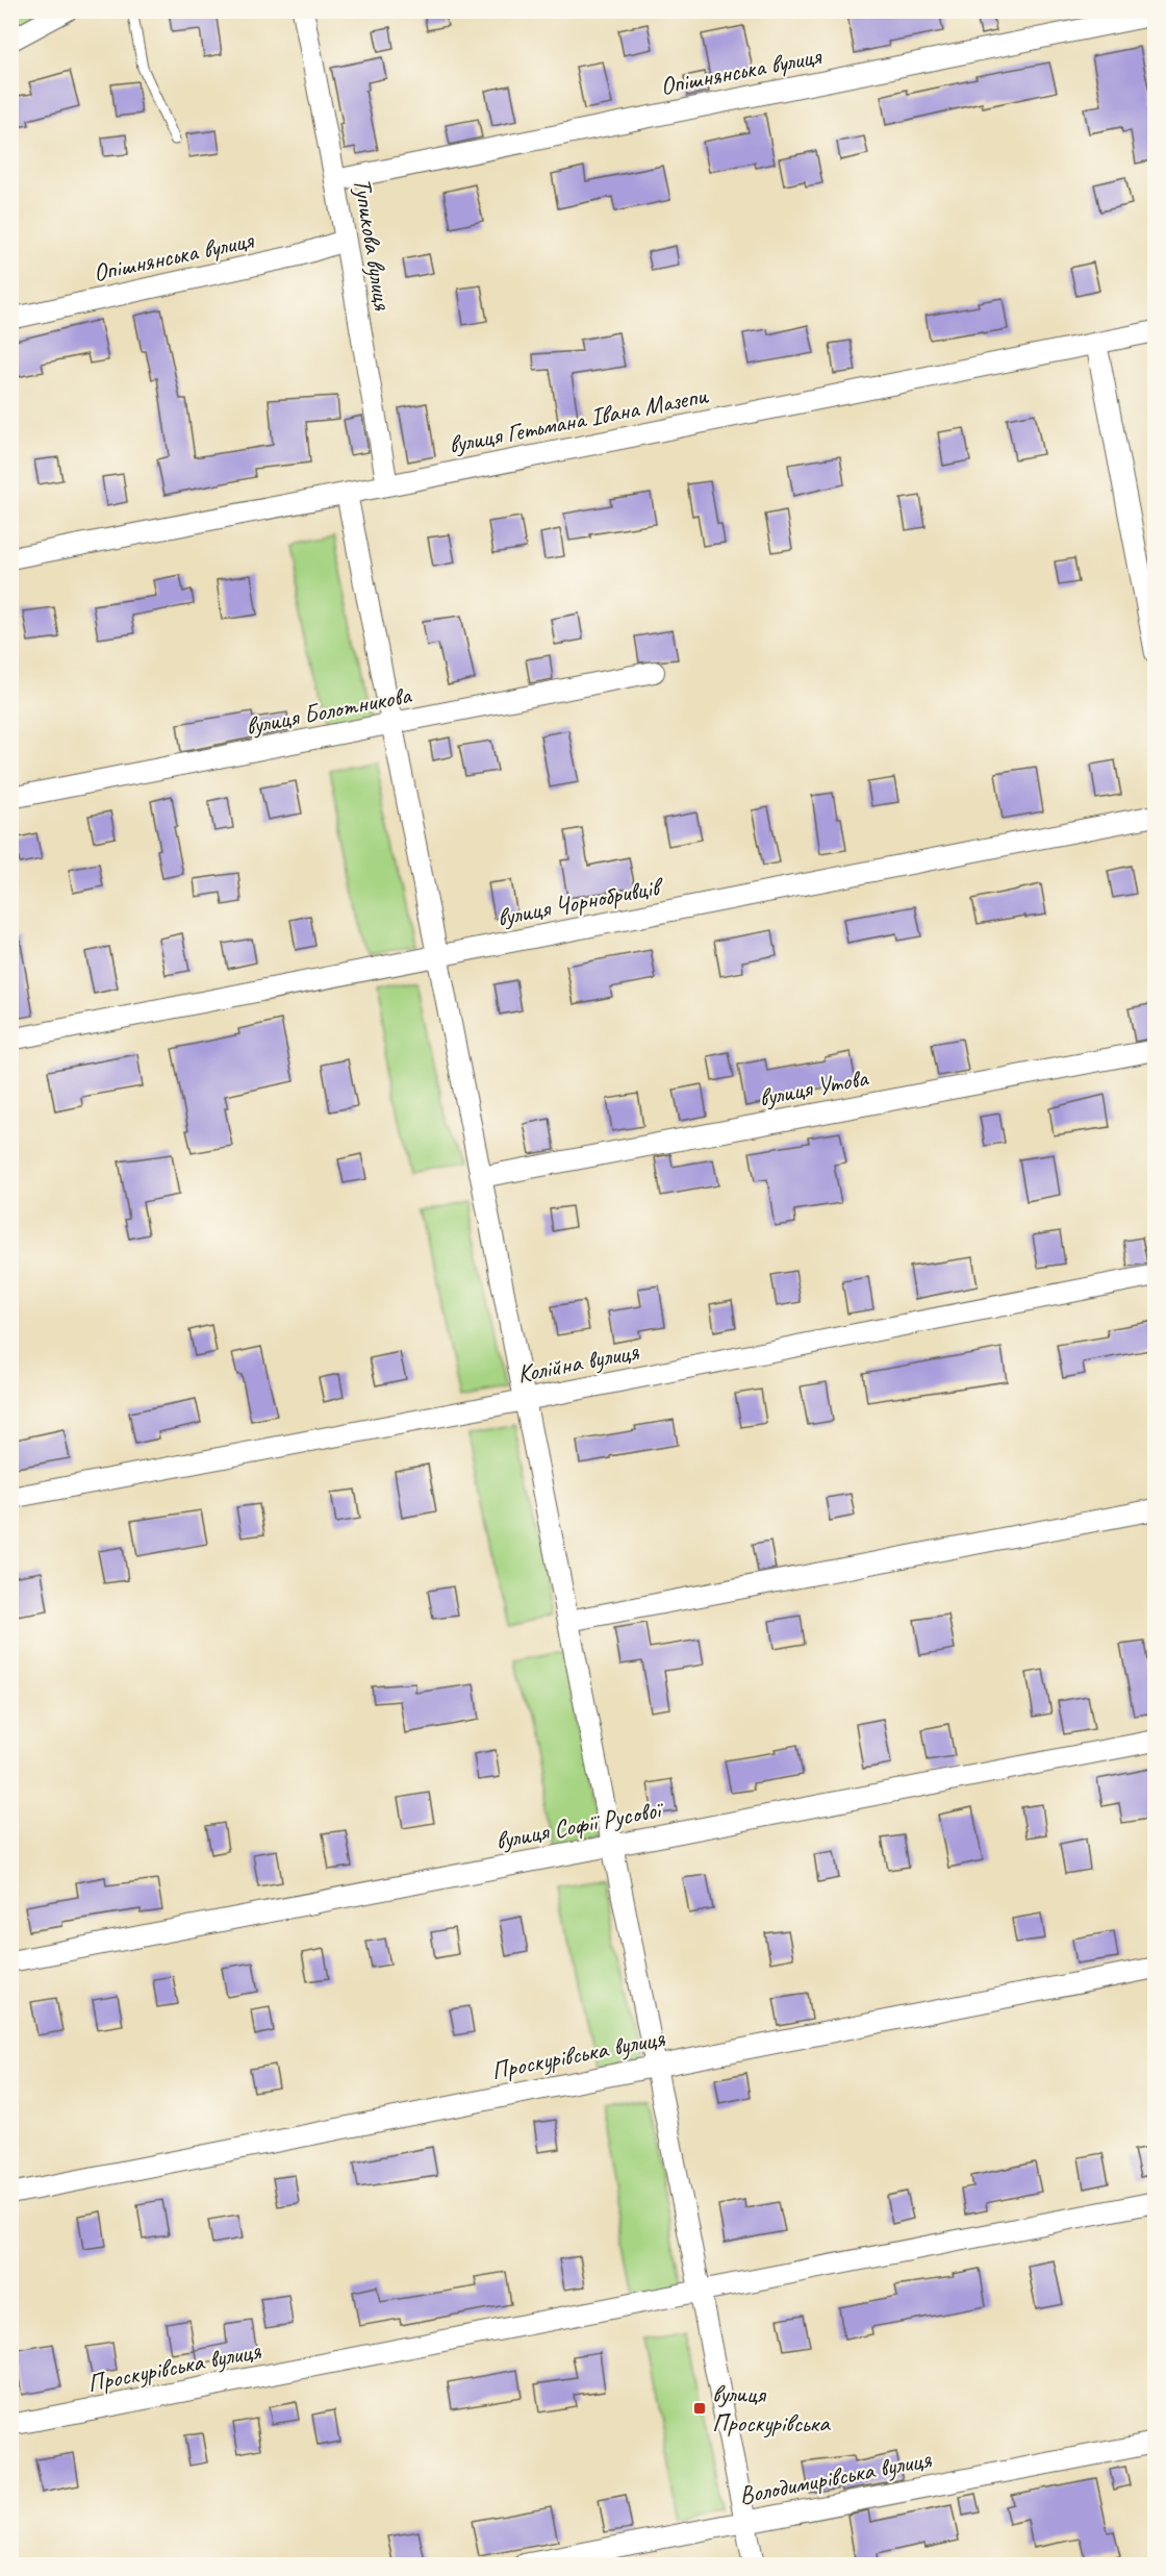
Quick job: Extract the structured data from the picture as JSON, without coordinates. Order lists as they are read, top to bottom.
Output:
{
  "streets": {
    "street": [
      "Опішнянська вулиця",
      "Тупикова вулиця",
      "вулиця Гетьмана Івана Мазепи",
      "вулиця Болотникова",
      "вулиця Чорнобривців",
      "вулиця Утова",
      "Колійна вулиця",
      "вулиця Софії Русової",
      "Проскурівська вулиця",
      "Володимирівська вулиця"
    ]
  },
  "crossings": [
    ["Опішнянська вулиця", "Тупикова вулиця"],
    ["Тупикова вулиця", "вулиця Гетьмана Івана Мазепи"]
  ],
  "places": {
    "transit": ["вулиця Проскурівська"]
  }
}
